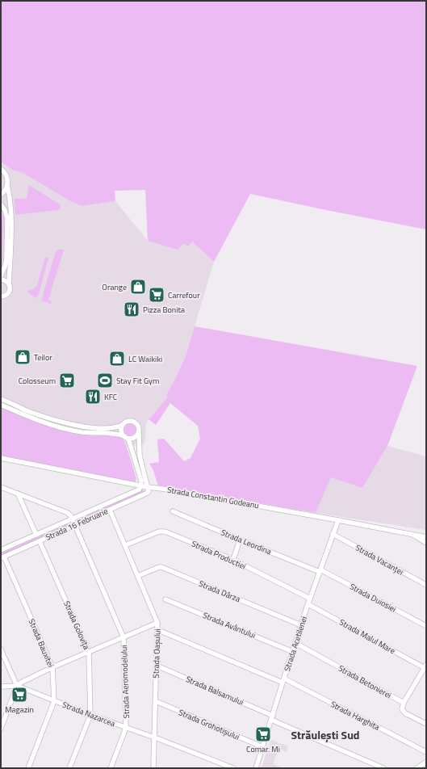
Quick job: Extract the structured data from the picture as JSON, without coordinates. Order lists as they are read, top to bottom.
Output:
{
  "streets": {
    "street": [
      "Strada Constantin Godeanu",
      "Strada 16 Februarie",
      "Strada Leordina",
      "Strada Productiei",
      "Strada Vacanței",
      "Strada Dârza",
      "Strada Duiosiei",
      "Strada Golovița",
      "Strada Avântului",
      "Strada Malul Mare",
      "Strada Bauxitei",
      "Strada Acetilenei",
      "Strada Oașului",
      "Strada Aeromodelului",
      "Strada Betonierei",
      "Strada Balsamului",
      "Strada Nazarcea",
      "Strada Harghita",
      "Strada Grohotișului"
    ]
  },
  "crossings": [
    ["Strada Constantin Godeanu", "Strada 16 Februarie"],
    ["Strada Constantin Godeanu", "Strada Acetilenei"],
    ["Strada 16 Februarie", "Strada Golovița"],
    ["Strada 16 Februarie", "Strada Bauxitei"],
    ["Strada 16 Februarie", "Strada Oașului"],
    ["Strada 16 Februarie", "Strada Aeromodelului"],
    ["Strada Leordina", "Strada Duiosiei"],
    ["Strada Leordina", "Strada Acetilenei"],
    ["Strada Productiei", "Strada Acetilenei"],
    ["Strada Productiei", "Strada Oașului"],
    ["Strada Vacanței", "Strada Acetilenei"],
    ["Strada Dârza", "Strada Acetilenei"],
    ["Strada Dârza", "Strada Oașului"],
    ["Strada Duiosiei", "Strada Acetilenei"],
    ["Strada Golovița", "Strada Nazarcea"],
    ["Strada Avântului", "Strada Acetilenei"],
    ["Strada Malul Mare", "Strada Acetilenei"],
    ["Strada Bauxitei", "Strada Nazarcea"],
    ["Strada Acetilenei", "Strada Betonierei"],
    ["Strada Acetilenei", "Strada Balsamului"],
    ["Strada Acetilenei", "Strada Harghita"],
    ["Strada Acetilenei", "Strada Grohotișului"],
    ["Strada Oașului", "Strada Balsamului"],
    ["Strada Oașului", "Strada Nazarcea"],
    ["Strada Oașului", "Strada Harghita"],
    ["Strada Oașului", "Strada Grohotișului"],
    ["Strada Aeromodelului", "Strada Nazarcea"]
  ],
  "districts": ["Străulești Sud"],
  "places": {
    "shop": ["Orange", "Teilor", "LC Waikiki"],
    "supermarket": [
      "Carrefour",
      "Colosseum",
      "Magazin",
      "Comar. Mi"
    ],
    "restaurant": ["Pizza Bonita", "KFC"],
    "sports": ["Stay Fit Gym"]
  }
}
